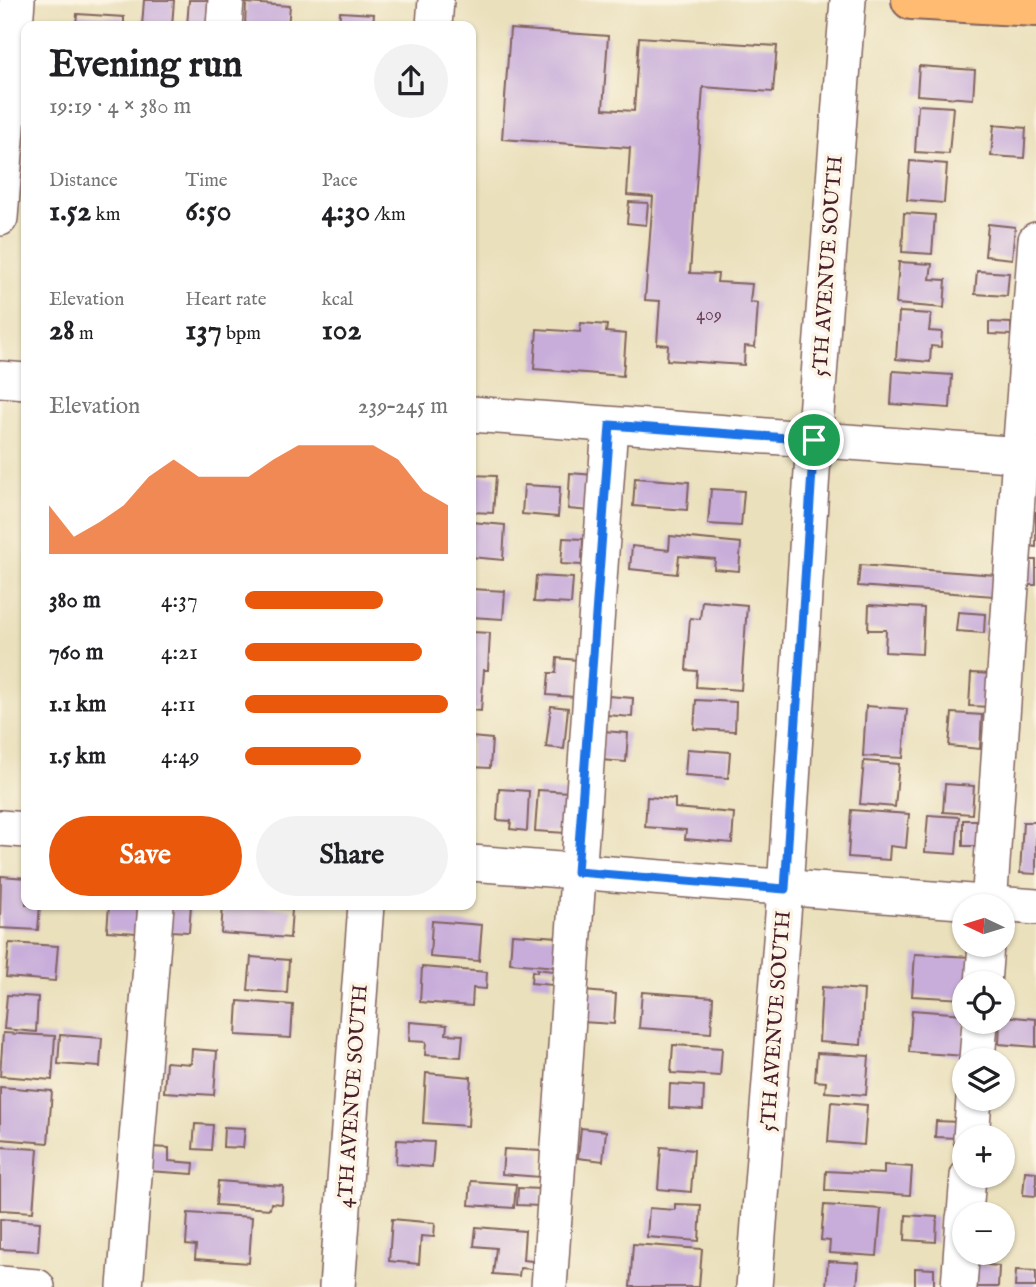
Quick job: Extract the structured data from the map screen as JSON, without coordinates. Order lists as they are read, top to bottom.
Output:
{
  "streets": {
    "street": ["5TH AVENUE SOUTH", "4TH AVENUE SOUTH"]
  },
  "house_numbers": ["409"],
  "north": "left",
  "page": {
    "heading": ["Evening run", "19:19 · 4 × 380 m"],
    "stats": [
      ["Distance", "1.52 km"],
      ["Time", "6:50"],
      ["Pace", "4:30 /km"],
      ["Elevation", "28 m"],
      ["Heart rate", "137 bpm"],
      ["kcal", "102"]
    ],
    "chart": ["Elevation", "239–245 m"],
    "list": [
      {
        "name": "380 m",
        "note": "4:37"
      },
      {
        "name": "760 m",
        "note": "4:21"
      },
      {
        "name": "1.1 km",
        "note": "4:11"
      },
      {
        "name": "1.5 km",
        "note": "4:49"
      }
    ],
    "buttons": ["Save", "Share"],
    "map_buttons": ["+", "−"]
  }
}
